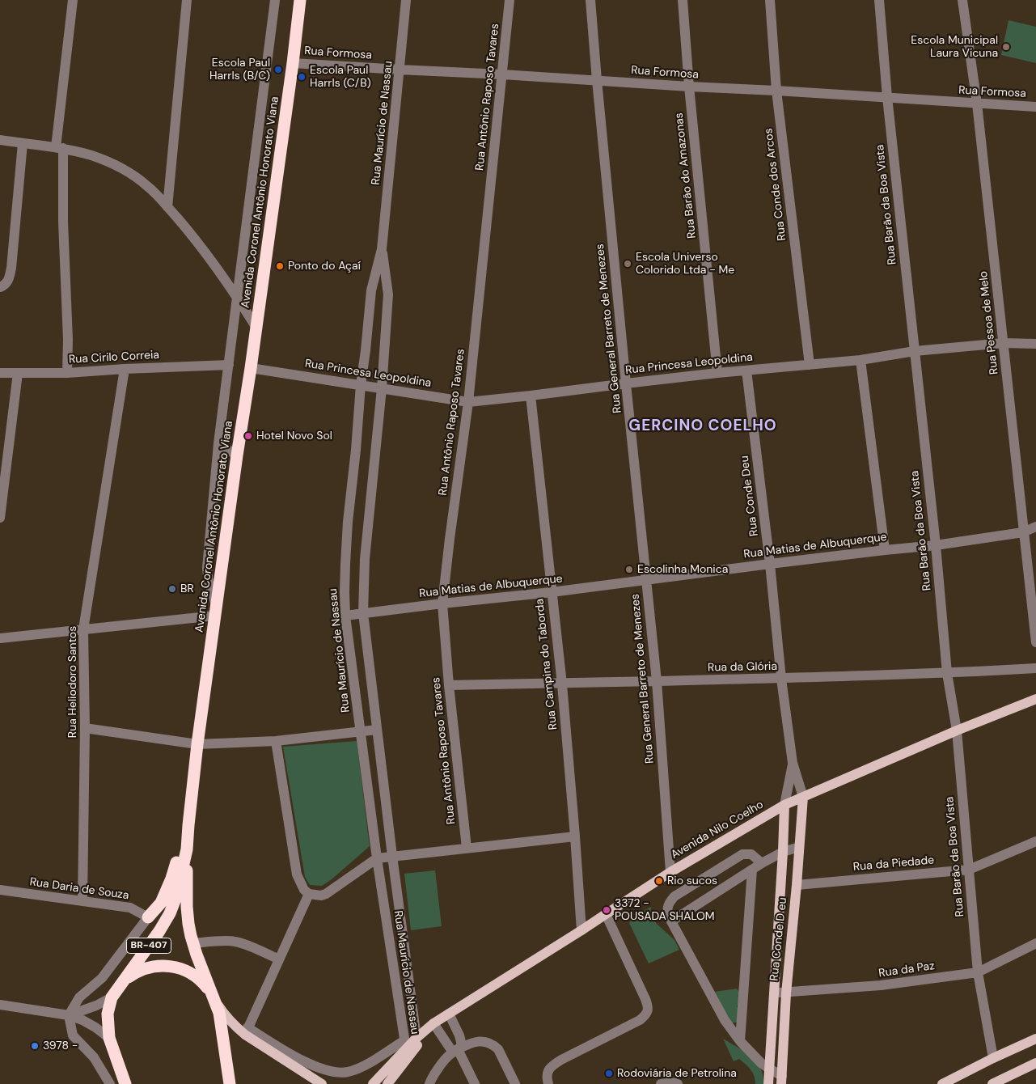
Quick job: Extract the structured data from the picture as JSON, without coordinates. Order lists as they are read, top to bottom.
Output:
{
  "streets": {
    "highway": ["Avenida Coronel Antônio Honorato Viana", "BR-407"],
    "main road": ["Avenida Nilo Coelho", "Rua Conde D eu"],
    "street": [
      "Rua Formosa",
      "Rua Antônio Raposo Tavares",
      "Rua Maurício de Nassau",
      "Rua Barão do Amazonas",
      "Rua Conde dos Arcos",
      "Rua Barão da Boa Vista",
      "Rua Pessoa de Melo",
      "Rua General Barreto de Menezes",
      "Rua Cirilo Correia",
      "Rua Princesa Leopoldina",
      "Rua Conde Deu",
      "Rua Matias de Albuquerque",
      "Rua Campina do Taborda",
      "Rua da Glória",
      "Rua Heliodoro Santos",
      "Rua da Piedade",
      "Rua Daria de Souza",
      "Rua da Paz"
    ]
  },
  "crossings": [
    ["Rua Formosa", "Rua Antônio Raposo Tavares"],
    ["Rua Formosa", "Rua Maurício de Nassau"],
    ["Rua Formosa", "Rua Barão do Amazonas"],
    ["Rua Formosa", "Rua Conde dos Arcos"],
    ["Rua Formosa", "Avenida Coronel Antônio Honorato Viana"],
    ["Rua Formosa", "Rua Barão da Boa Vista"],
    ["Rua Formosa", "Rua Pessoa de Melo"],
    ["Rua Formosa", "Rua General Barreto de Menezes"],
    ["Rua Antônio Raposo Tavares", "Rua Princesa Leopoldina"],
    ["Rua Antônio Raposo Tavares", "Rua Matias de Albuquerque"],
    ["Rua Antônio Raposo Tavares", "Rua da Glória"],
    ["Rua Maurício de Nassau", "Rua Princesa Leopoldina"],
    ["Rua Maurício de Nassau", "Rua Matias de Albuquerque"],
    ["Rua Maurício de Nassau", "Avenida Nilo Coelho"],
    ["Rua Barão do Amazonas", "Rua Princesa Leopoldina"],
    ["Rua Conde dos Arcos", "Rua Princesa Leopoldina"],
    ["Avenida Coronel Antônio Honorato Viana", "Rua Cirilo Correia"],
    ["Avenida Coronel Antônio Honorato Viana", "Rua Princesa Leopoldina"],
    ["Avenida Coronel Antônio Honorato Viana", "BR-407"],
    ["Rua Barão da Boa Vista", "Rua Princesa Leopoldina"],
    ["Rua Barão da Boa Vista", "Rua Matias de Albuquerque"],
    ["Rua Barão da Boa Vista", "Rua da Glória"],
    ["Rua Barão da Boa Vista", "Avenida Nilo Coelho"],
    ["Rua Barão da Boa Vista", "Rua da Piedade"],
    ["Rua Barão da Boa Vista", "Rua da Paz"],
    ["Rua Pessoa de Melo", "Rua Princesa Leopoldina"],
    ["Rua Pessoa de Melo", "Rua Matias de Albuquerque"],
    ["Rua General Barreto de Menezes", "Rua Princesa Leopoldina"],
    ["Rua General Barreto de Menezes", "Rua Matias de Albuquerque"],
    ["Rua General Barreto de Menezes", "Rua da Glória"],
    ["Rua General Barreto de Menezes", "Avenida Nilo Coelho"],
    ["Rua Cirilo Correia", "Rua Heliodoro Santos"],
    ["Rua Princesa Leopoldina", "Rua Conde Deu"],
    ["Rua Princesa Leopoldina", "Rua Campina do Taborda"],
    ["Rua Conde Deu", "Rua Matias de Albuquerque"],
    ["Rua Conde Deu", "Rua da Glória"],
    ["Rua Conde Deu", "Avenida Nilo Coelho"],
    ["Rua Conde Deu", "Rua Conde D eu"],
    ["Rua Matias de Albuquerque", "Rua Campina do Taborda"],
    ["Rua Campina do Taborda", "Rua da Glória"],
    ["Rua Campina do Taborda", "Avenida Nilo Coelho"],
    ["Rua Heliodoro Santos", "Rua Daria de Souza"],
    ["Avenida Nilo Coelho", "Rua Conde D eu"],
    ["Rua da Piedade", "Rua Conde D eu"],
    ["Rua Conde D eu", "Rua da Paz"]
  ],
  "districts": ["GERCINO COELHO"],
  "places": [
    "Escola Municipal Laura Vicuna",
    "Escola Paul HarrIs (B/C)",
    "Escola Paul HarrIs (C/B)",
    "Escola Universo Colorido Ltda - Me",
    "Ponto do Açaí",
    "Hotel Novo Sol",
    "Escolinha Monica",
    "BR",
    "Rio sucos",
    "3372 - POUSADA SHALOM",
    "3978 -",
    "Rodoviária de Petrolina"
  ]
}
